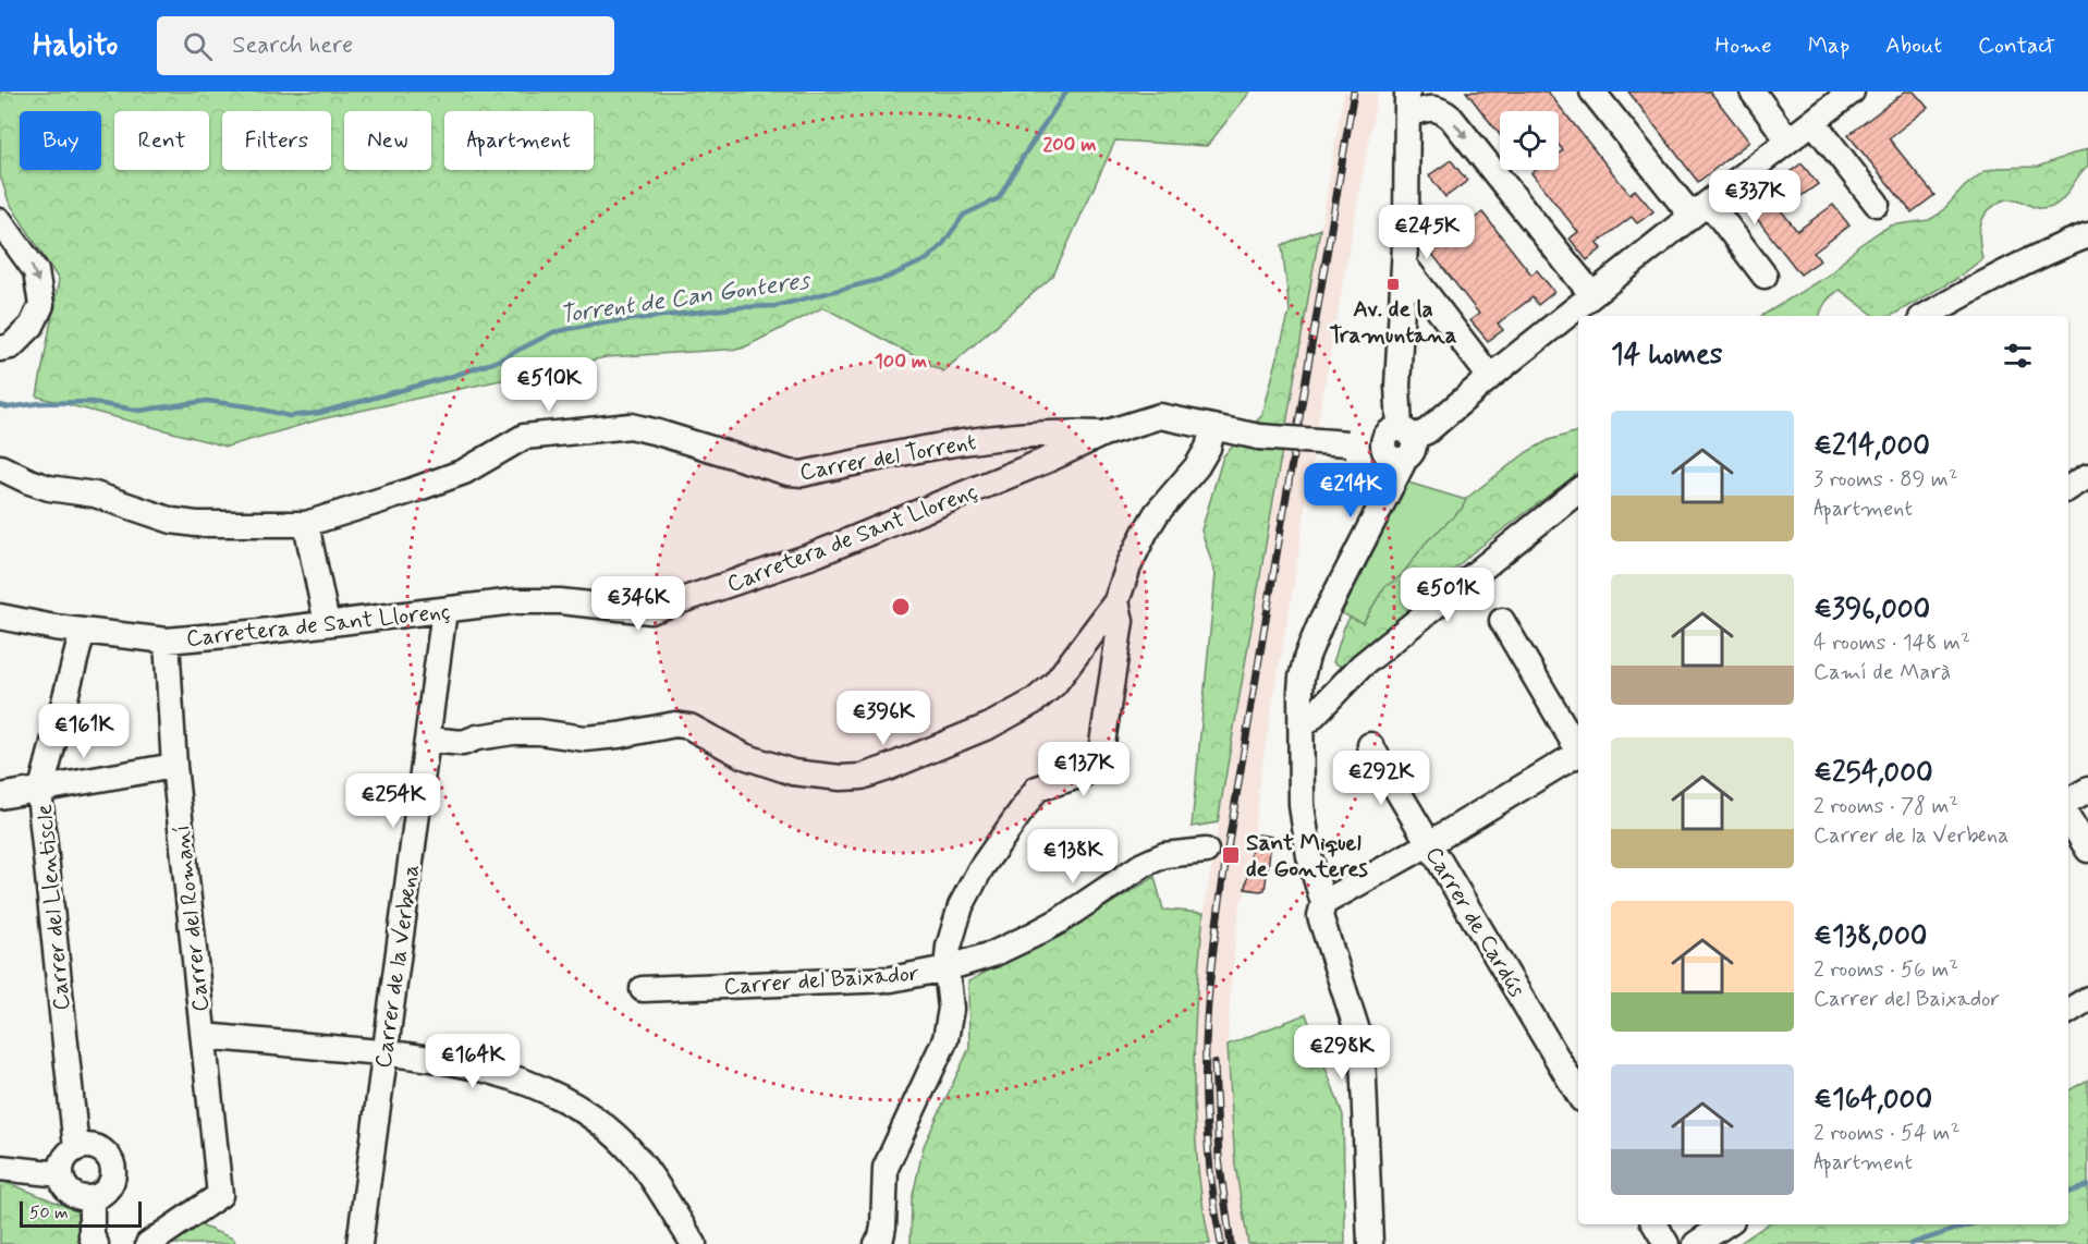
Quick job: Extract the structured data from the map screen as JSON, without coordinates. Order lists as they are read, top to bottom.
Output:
{
  "streets": {
    "street": [
      "Carrer del Torrent",
      "Carretera de Sant Llorenç",
      "Carrer del Llentiscle",
      "Carrer del Romaní",
      "Carrer de Cardús",
      "Carrer de la Verbena",
      "Carrer del Baixador"
    ]
  },
  "crossings": [
    ["Carrer del Torrent", "Carretera de Sant Llorenç"],
    ["Carretera de Sant Llorenç", "Carrer del Llentiscle"],
    ["Carretera de Sant Llorenç", "Carrer del Romaní"],
    ["Carretera de Sant Llorenç", "Carrer de la Verbena"]
  ],
  "water": ["Torrent de Can Gonteres"],
  "places": {
    "transit": ["Av. de la Tramuntana", "Sant Miquel de Gonteres"]
  },
  "scale_bar": "50 m",
  "page": {
    "header": "Habito",
    "search": "Search here",
    "nav": [
      "Home",
      "Map",
      "About",
      "Contact"
    ],
    "chip": [
      "Buy",
      "Rent",
      "Filters",
      "New",
      "Apartment"
    ],
    "price": [
      "€337K",
      "€245K",
      "€510K",
      "€214K",
      "€501K",
      "€346K",
      "€396K",
      "€161K",
      "€137K",
      "€292K",
      "€254K",
      "€138K",
      "€298K",
      "€164K"
    ],
    "heading": "14 homes",
    "list": [
      {
        "name": "€214,000",
        "note": "3 rooms · 89 m² · Apartment"
      },
      {
        "name": "€396,000",
        "note": "4 rooms · 148 m² · Camí de Marà"
      },
      {
        "name": "€254,000",
        "note": "2 rooms · 78 m² · Carrer de la Verbena"
      },
      {
        "name": "€138,000",
        "note": "2 rooms · 56 m² · Carrer del Baixador"
      },
      {
        "name": "€164,000",
        "note": "2 rooms · 54 m² · Apartment"
      }
    ],
    "scale": "50 m"
  },
  "rings": ["200 m", "100 m"]
}
